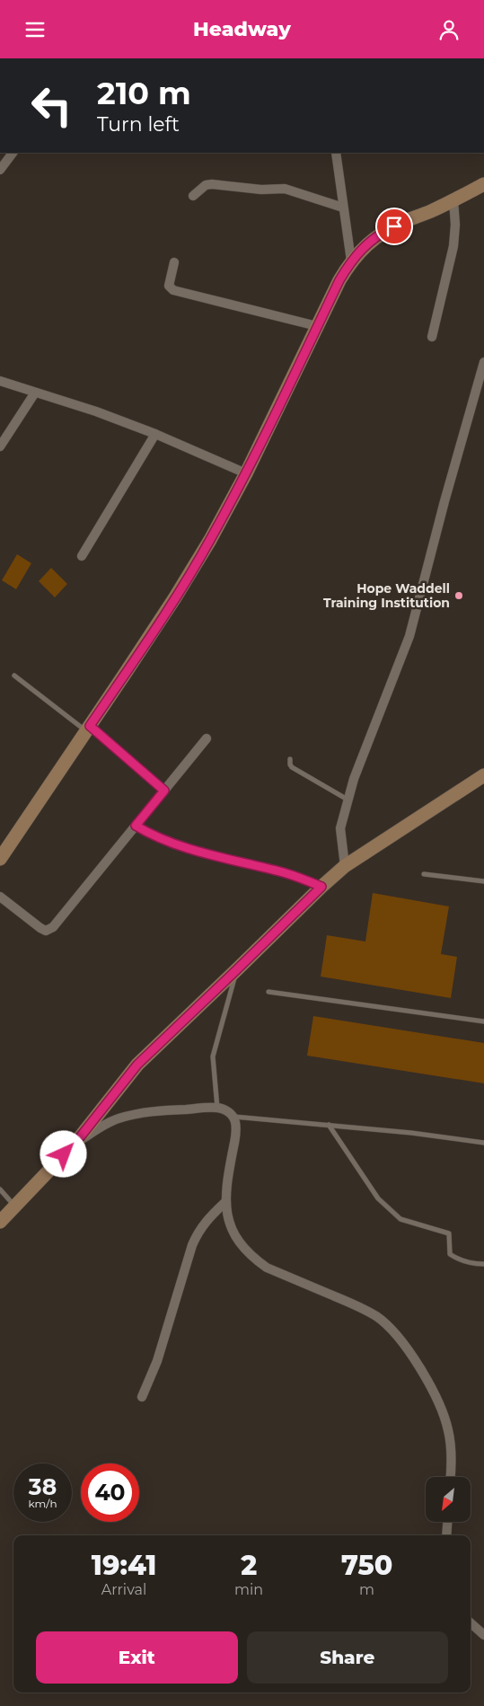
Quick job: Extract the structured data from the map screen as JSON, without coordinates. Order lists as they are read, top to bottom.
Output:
{
  "places": ["Hope Waddell Training Institution"],
  "north": "bottom left",
  "page": {
    "header": "Headway",
    "turn": ["210 m", "Turn left"],
    "speed": "38 km/h",
    "limit": "40",
    "eta": [
      "19:41",
      "Arrival",
      "2",
      "min",
      "750",
      "m"
    ],
    "buttons": ["Exit", "Share"]
  }
}
